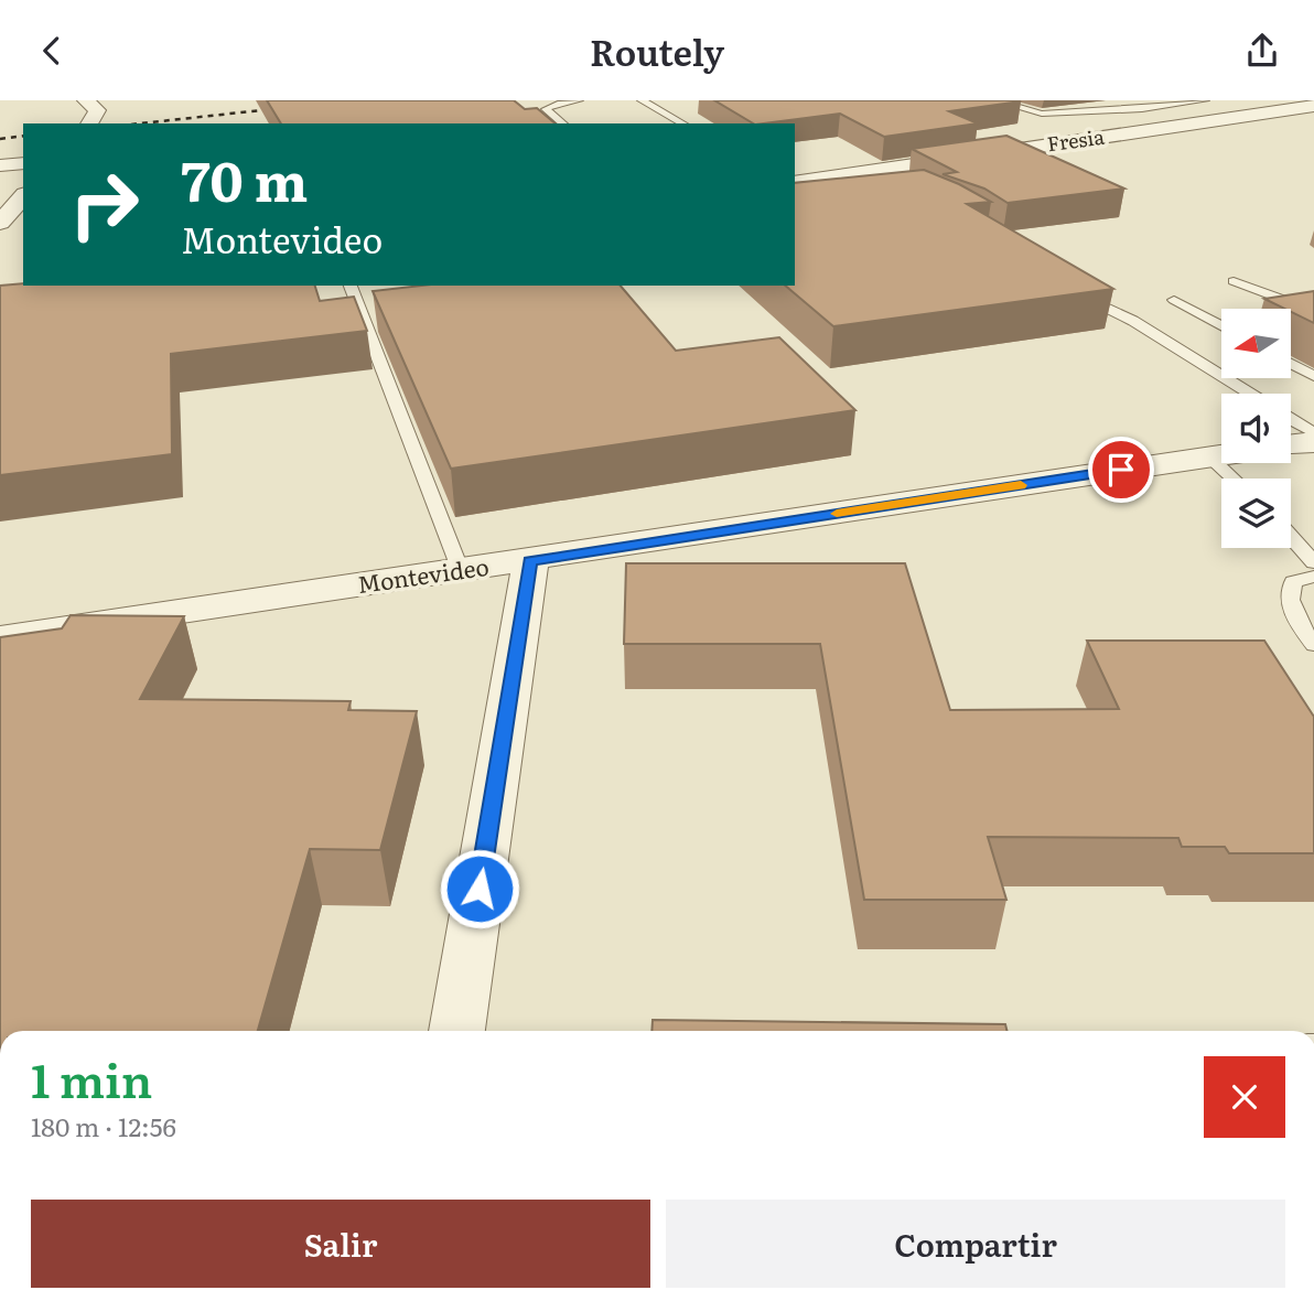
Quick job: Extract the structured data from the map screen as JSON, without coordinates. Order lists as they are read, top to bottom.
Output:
{
  "streets": {
    "street": ["Fresia", "Montevideo"]
  },
  "north": "left",
  "page": {
    "header": "Routely",
    "turn": ["70 m", "Montevideo"],
    "heading": ["1 min", "180 m · 12:56"],
    "buttons": ["Salir", "Compartir"]
  }
}
